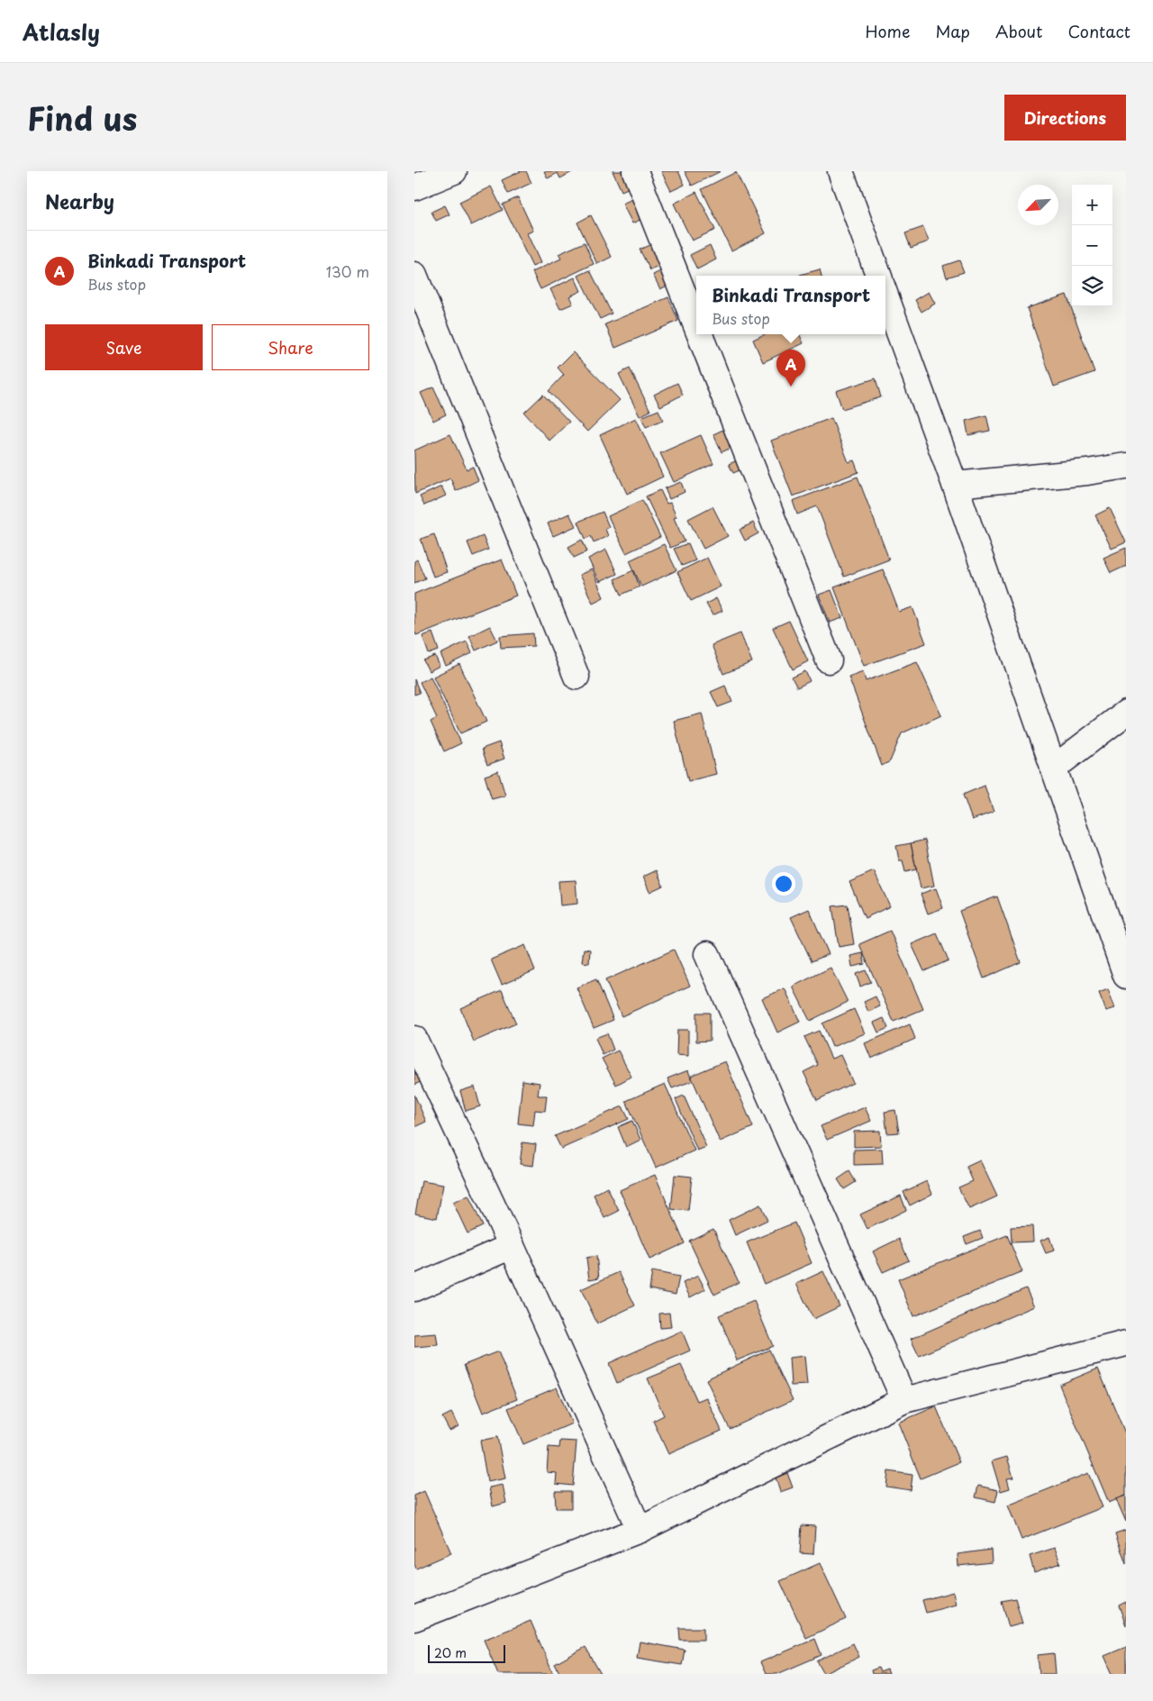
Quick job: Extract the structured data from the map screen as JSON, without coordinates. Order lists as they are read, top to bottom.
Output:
{
  "scale_bar": "20 m",
  "north": "bottom left",
  "page": {
    "header": "Atlasly",
    "nav": [
      "Home",
      "Map",
      "About",
      "Contact"
    ],
    "title": "Find us",
    "buttons": [
      "Directions",
      ["Save", "Share"]
    ],
    "heading": "Nearby",
    "map_buttons": ["+", "−"],
    "list": [
      {
        "mark": "A",
        "name": "Binkadi Transport",
        "note": "Bus stop",
        "value": "130 m"
      }
    ],
    "popup": ["Binkadi Transport", "Bus stop"],
    "pins": "A",
    "scale": "20 m"
  }
}
